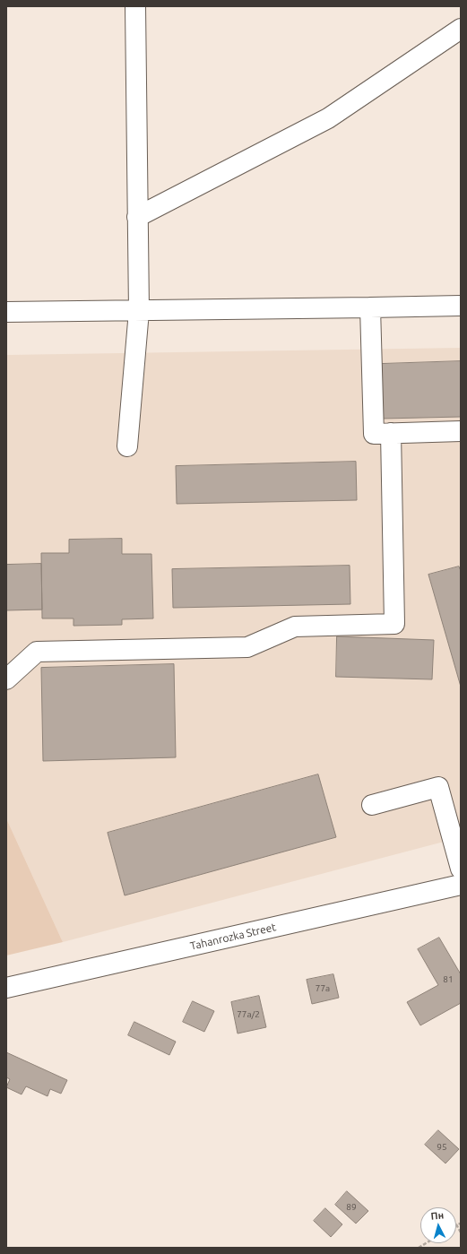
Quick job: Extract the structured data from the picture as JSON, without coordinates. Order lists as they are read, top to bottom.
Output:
{
  "streets": {
    "street": ["Tahanrozka Street"]
  },
  "house_numbers": [
    "81",
    "77а",
    "77а/2",
    "95",
    "89"
  ],
  "north": "top"
}
